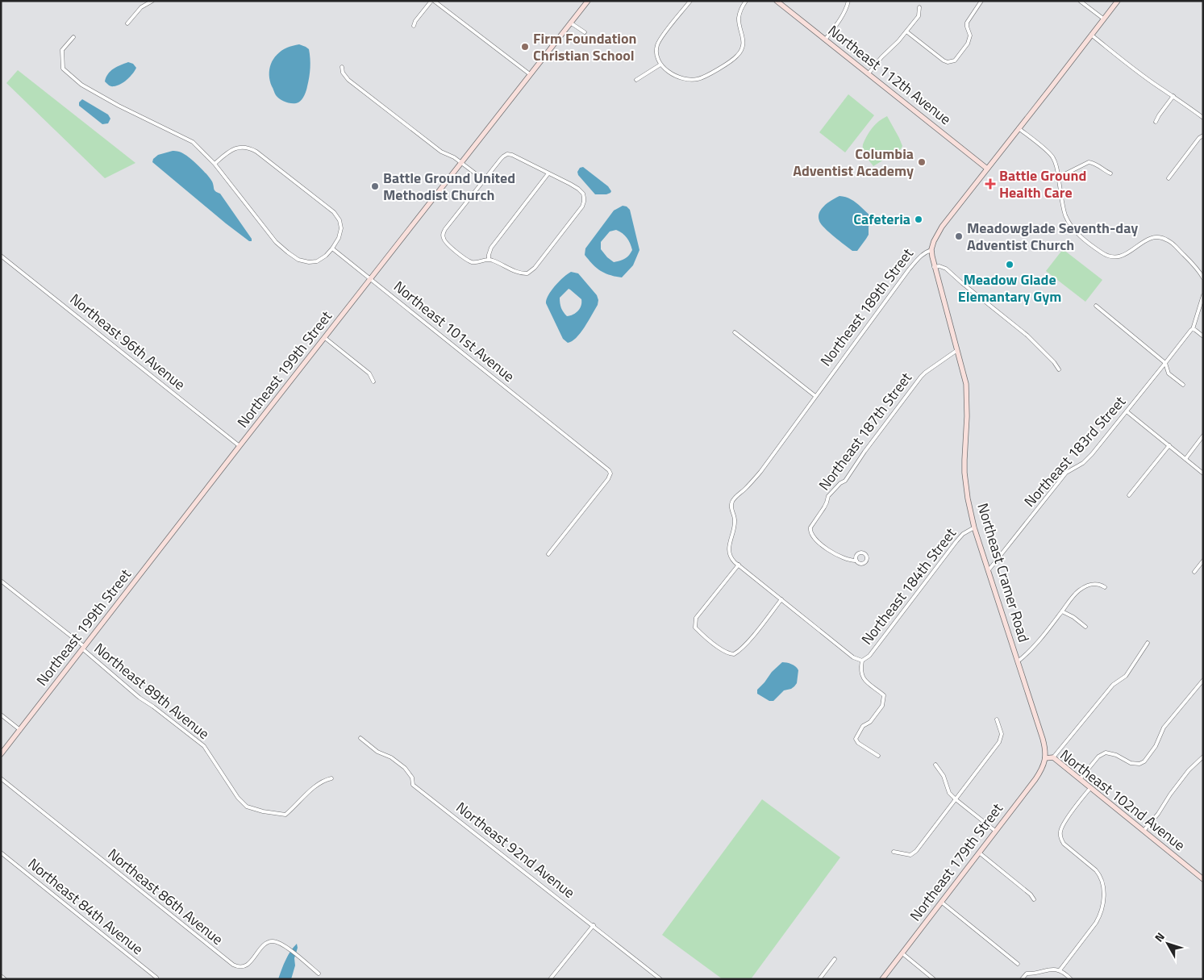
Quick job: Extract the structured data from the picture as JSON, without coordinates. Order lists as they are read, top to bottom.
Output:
{
  "streets": {
    "street": [
      "Northeast 112th Avenue",
      "Northeast 189th Street",
      "Northeast 101st Avenue",
      "Northeast 96th Avenue",
      "Northeast 199th Street",
      "Northeast 187th Street",
      "Northeast 183rd Street",
      "Northeast Cramer Road",
      "Northeast 184th Street",
      "Northeast 89th Avenue",
      "Northeast 102nd Avenue",
      "Northeast 92nd Avenue",
      "Northeast 179th Street",
      "Northeast 86th Avenue",
      "Northeast 84th Avenue"
    ]
  },
  "crossings": [
    ["Northeast 112th Avenue", "Northeast 189th Street"],
    ["Northeast 189th Street", "Northeast Cramer Road"],
    ["Northeast 101st Avenue", "Northeast 199th Street"],
    ["Northeast 96th Avenue", "Northeast 199th Street"],
    ["Northeast 199th Street", "Northeast 89th Avenue"],
    ["Northeast 187th Street", "Northeast Cramer Road"],
    ["Northeast 183rd Street", "Northeast Cramer Road"],
    ["Northeast Cramer Road", "Northeast 184th Street"],
    ["Northeast Cramer Road", "Northeast 102nd Avenue"],
    ["Northeast Cramer Road", "Northeast 179th Street"],
    ["Northeast 102nd Avenue", "Northeast 179th Street"]
  ],
  "places": {
    "other": [
      "Firm Foundation Christian School",
      "Columbia Adventist Academy",
      "Battle Ground United Methodist Church",
      "Cafeteria",
      "Meadowglade Seventh-day Adventist Church",
      "Meadow Glade Elemantary Gym"
    ],
    "health": ["Battle Ground Health Care"]
  },
  "north": "top left"
}
